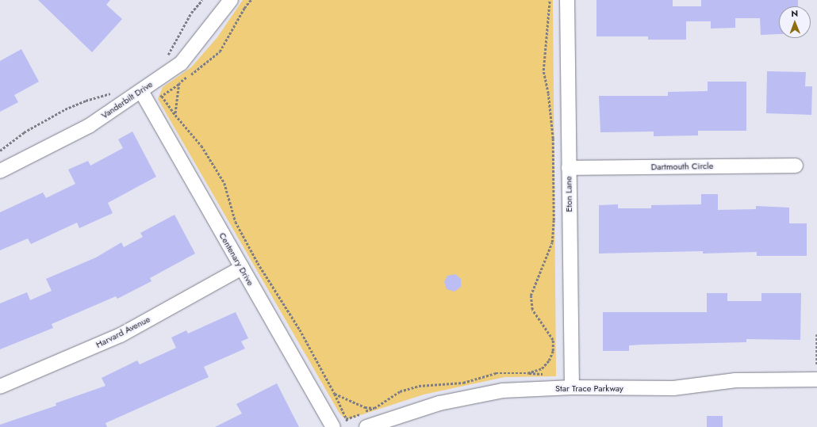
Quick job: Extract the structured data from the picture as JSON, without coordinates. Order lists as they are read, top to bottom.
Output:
{
  "streets": {
    "street": [
      "Vanderbilt Drive",
      "Dartmouth Circle",
      "Eton Lane",
      "Centenary Drive",
      "Harvard Avenue",
      "Star Trace Parkway"
    ]
  },
  "crossings": [
    ["Vanderbilt Drive", "Centenary Drive"],
    ["Dartmouth Circle", "Eton Lane"],
    ["Eton Lane", "Star Trace Parkway"],
    ["Centenary Drive", "Harvard Avenue"]
  ],
  "north": "top"
}
